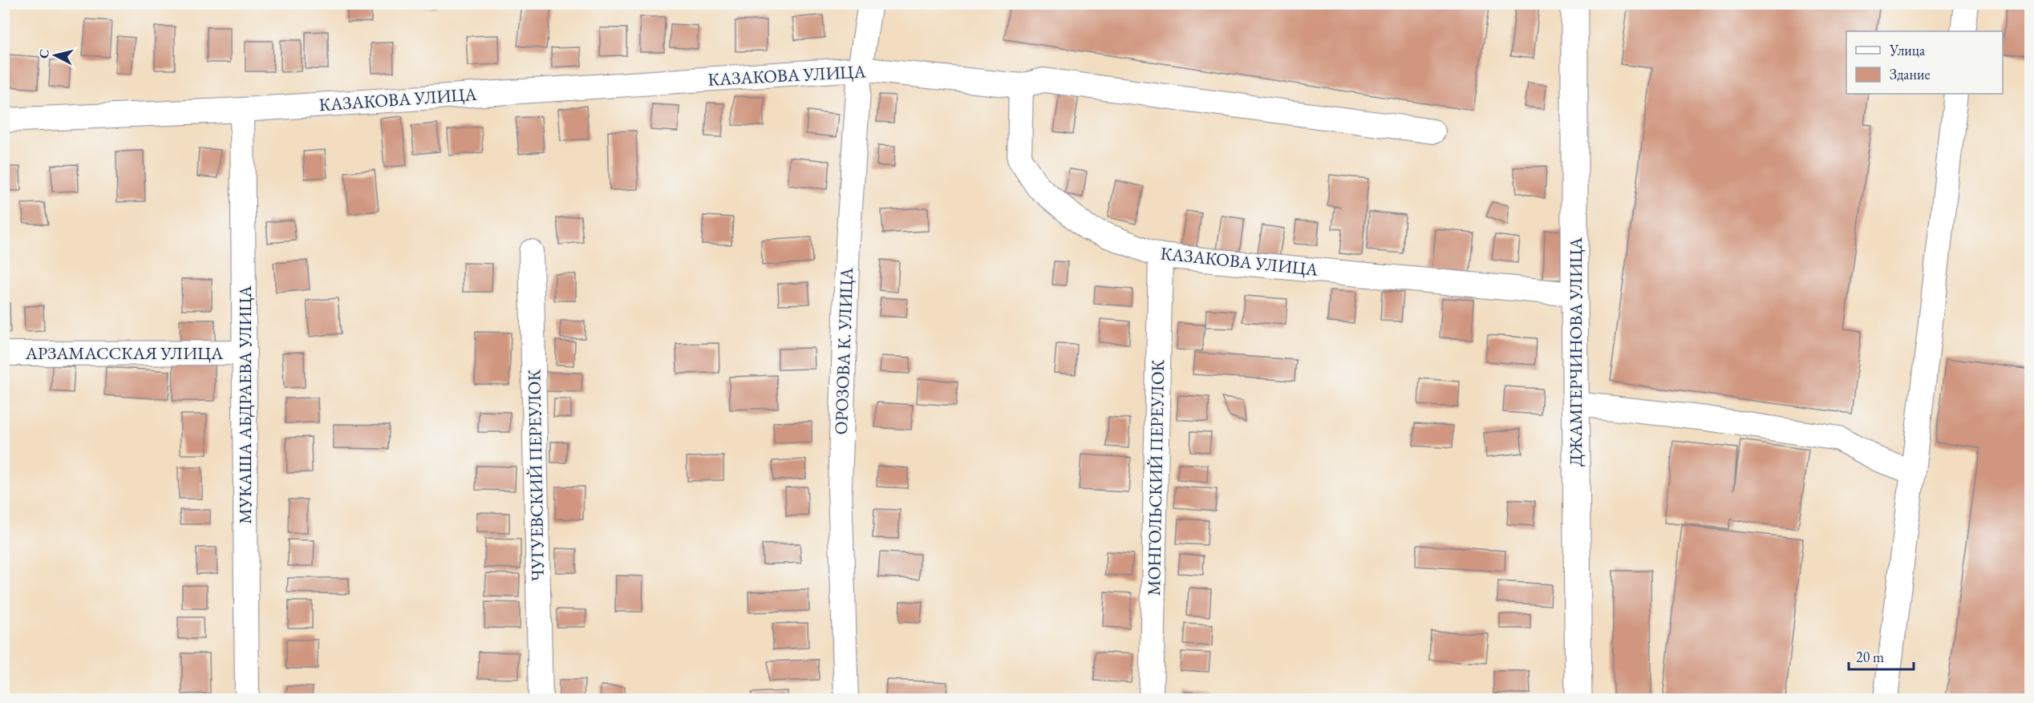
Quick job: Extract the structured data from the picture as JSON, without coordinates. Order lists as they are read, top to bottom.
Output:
{
  "streets": {
    "street": [
      "КАЗАКОВА УЛИЦА",
      "ОРОЗОВА К. УЛИЦА",
      "ДЖАМГЕРЧИНОВА УЛИЦА",
      "АРЗАМАССКАЯ УЛИЦА",
      "МУКАША АБДРАЕВА УЛИЦА",
      "ЧУГУЕВСКИЙ ПЕРЕУЛОК",
      "МОНГОЛЬСКИЙ ПЕРЕУЛОК"
    ]
  },
  "crossings": [
    ["КАЗАКОВА УЛИЦА", "ОРОЗОВА К. УЛИЦА"],
    ["КАЗАКОВА УЛИЦА", "ДЖАМГЕРЧИНОВА УЛИЦА"],
    ["КАЗАКОВА УЛИЦА", "МУКАША АБДРАЕВА УЛИЦА"],
    ["КАЗАКОВА УЛИЦА", "МОНГОЛЬСКИЙ ПЕРЕУЛОК"],
    ["АРЗАМАССКАЯ УЛИЦА", "МУКАША АБДРАЕВА УЛИЦА"]
  ],
  "legend": ["Улица", "Здание"],
  "scale_bar": "20 m",
  "north": "left"
}
